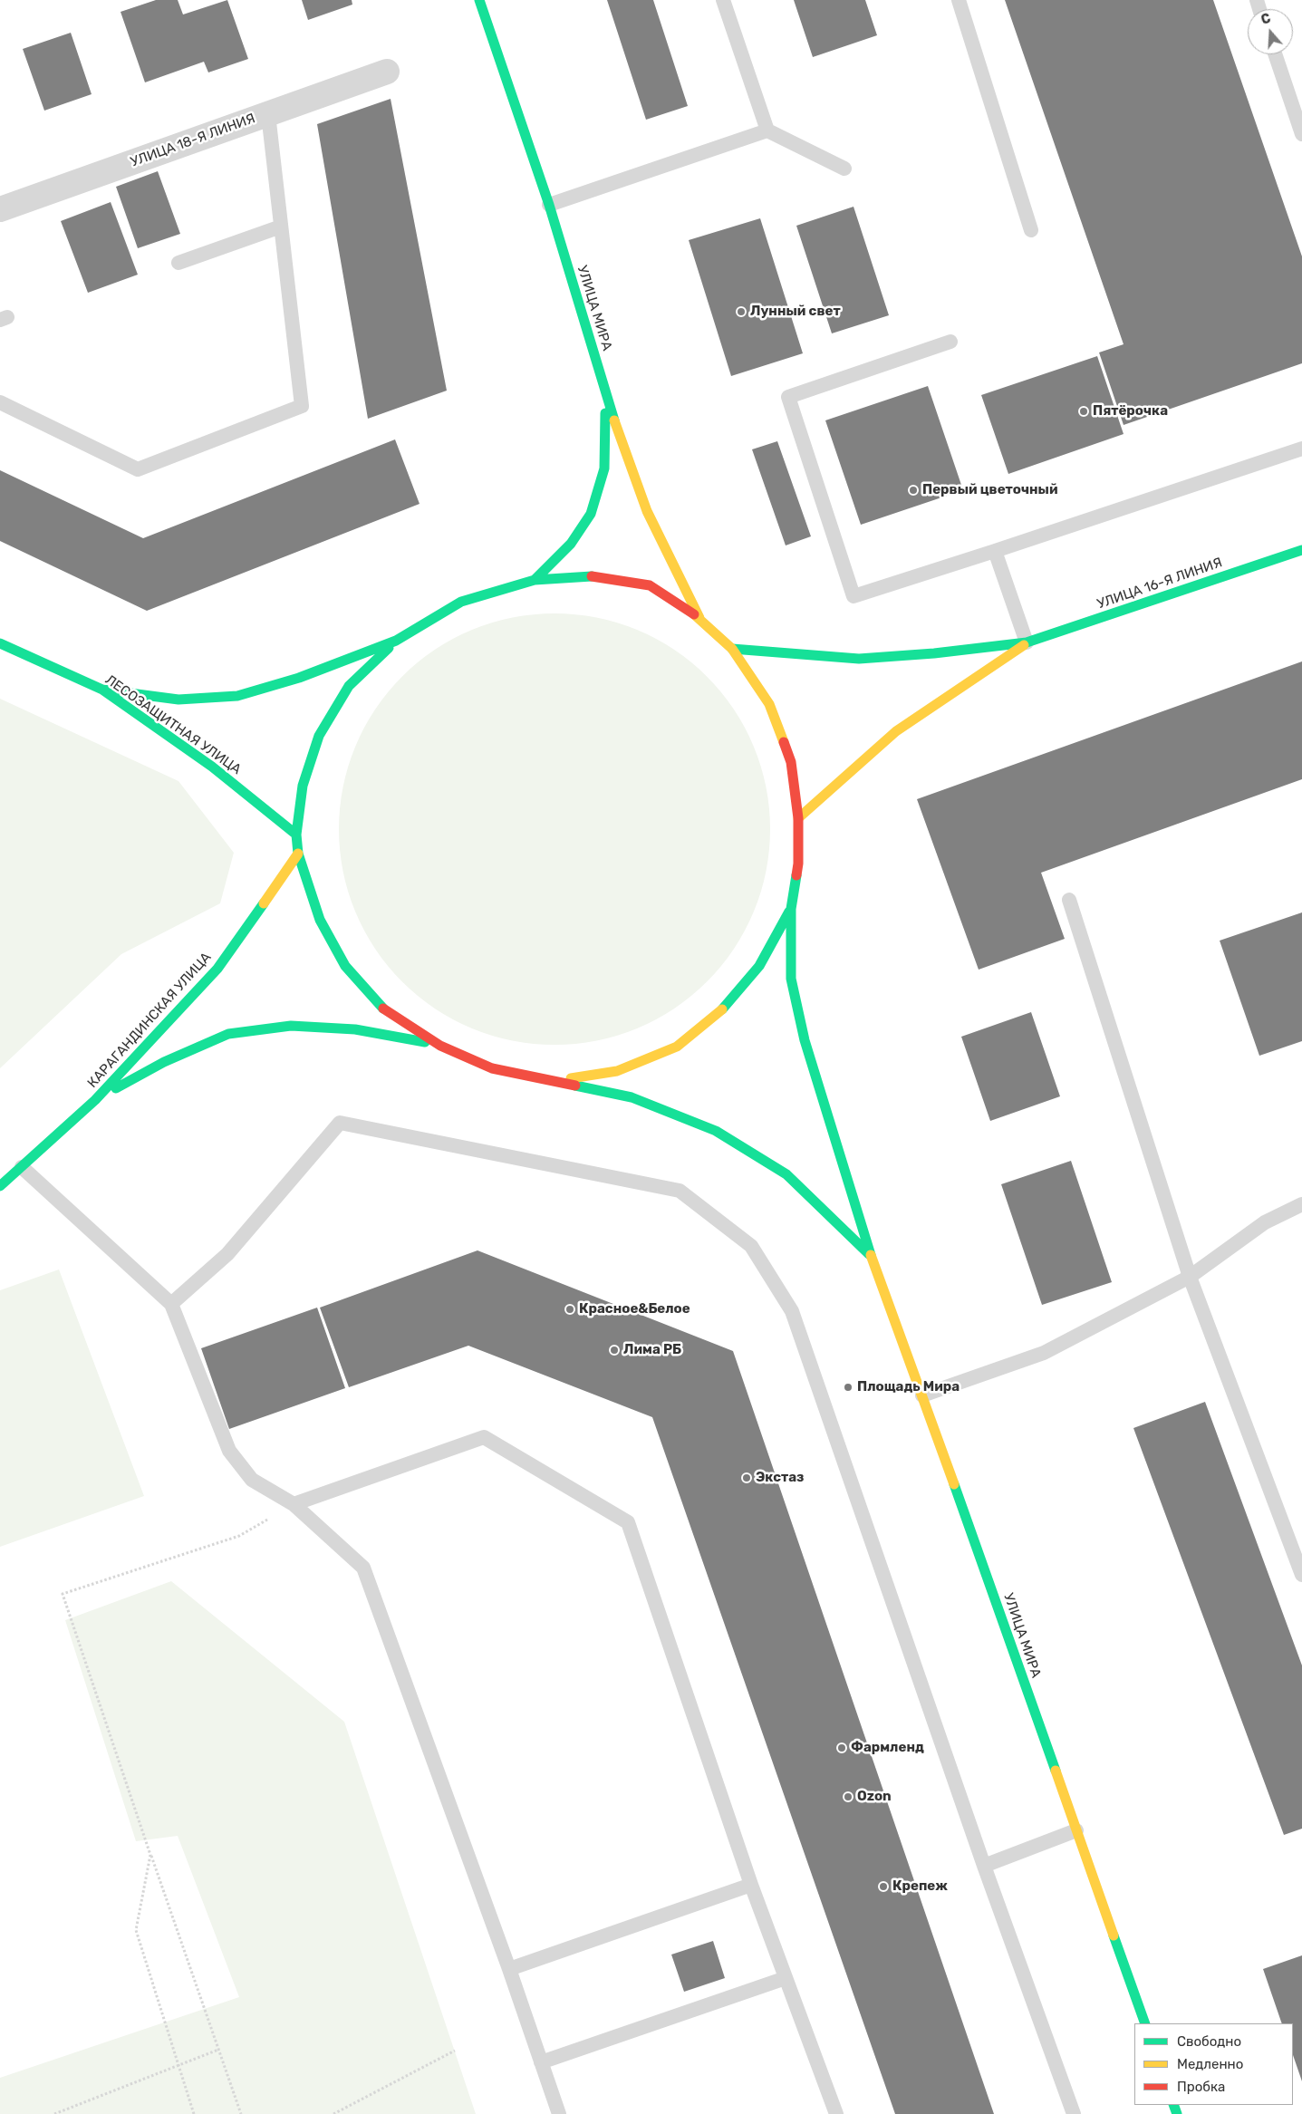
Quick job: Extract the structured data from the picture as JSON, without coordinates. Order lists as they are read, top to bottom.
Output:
{
  "streets": {
    "main road": [
      "УЛИЦА МИРА",
      "УЛИЦА 16-Я ЛИНИЯ",
      "ЛЕСОЗАЩИТНАЯ УЛИЦА",
      "КАРАГАНДИНСКАЯ УЛИЦА"
    ],
    "street": ["УЛИЦА 18-Я ЛИНИЯ"]
  },
  "places": [
    "Лунный свет",
    "Пятёрочка",
    "Первый цветочный",
    "Красное&Белое",
    "Лима РБ",
    "Площадь Мира",
    "Экстаз",
    "Фармленд",
    "Ozon",
    "Крепеж"
  ],
  "legend": ["Свободно", "Медленно", "Пробка"],
  "north": "top"
}
